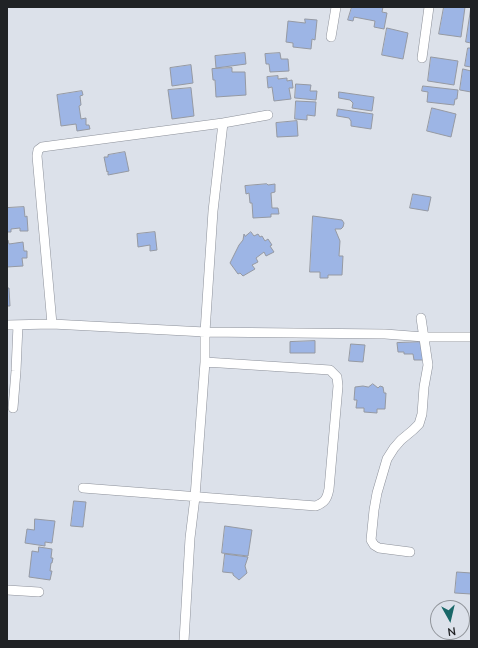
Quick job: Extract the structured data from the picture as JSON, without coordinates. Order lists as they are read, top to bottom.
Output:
{
  "north": "bottom"
}
